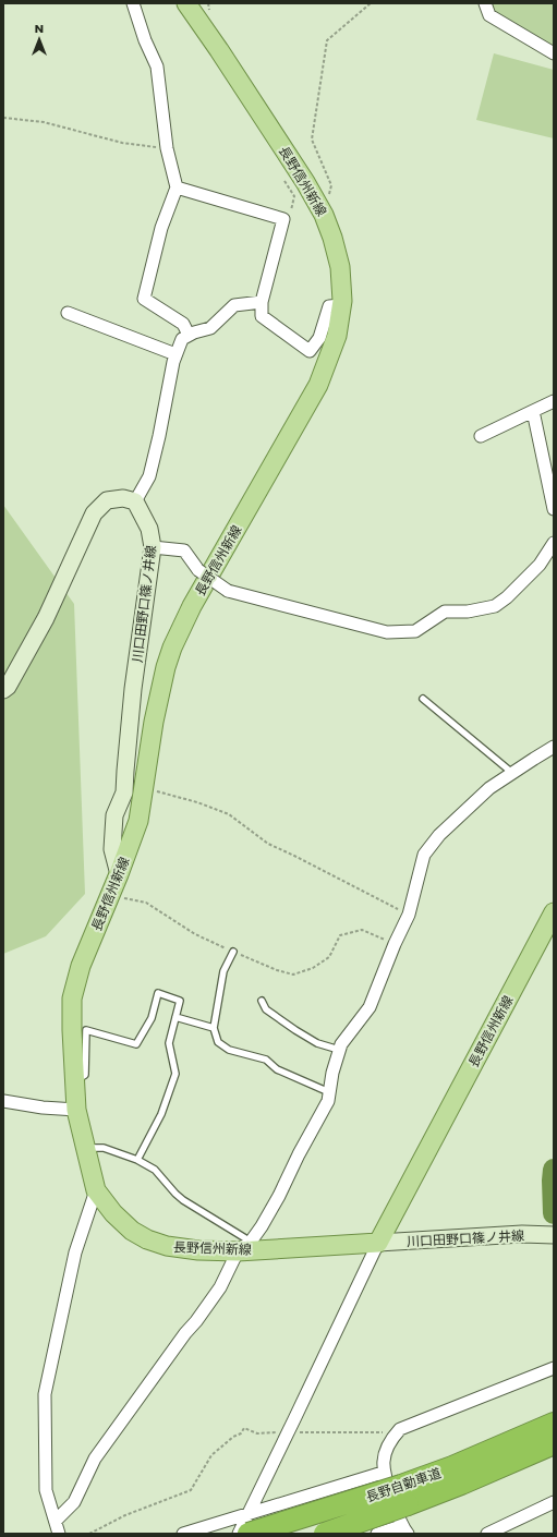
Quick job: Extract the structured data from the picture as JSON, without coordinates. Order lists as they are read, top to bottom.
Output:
{
  "streets": {
    "highway": ["長野自動車道"],
    "main road": ["長野信州新線", "川口田野口篠ノ井線"]
  },
  "crossings": [
    ["長野信州新線", "川口田野口篠ノ井線"]
  ],
  "north": "top"
}
